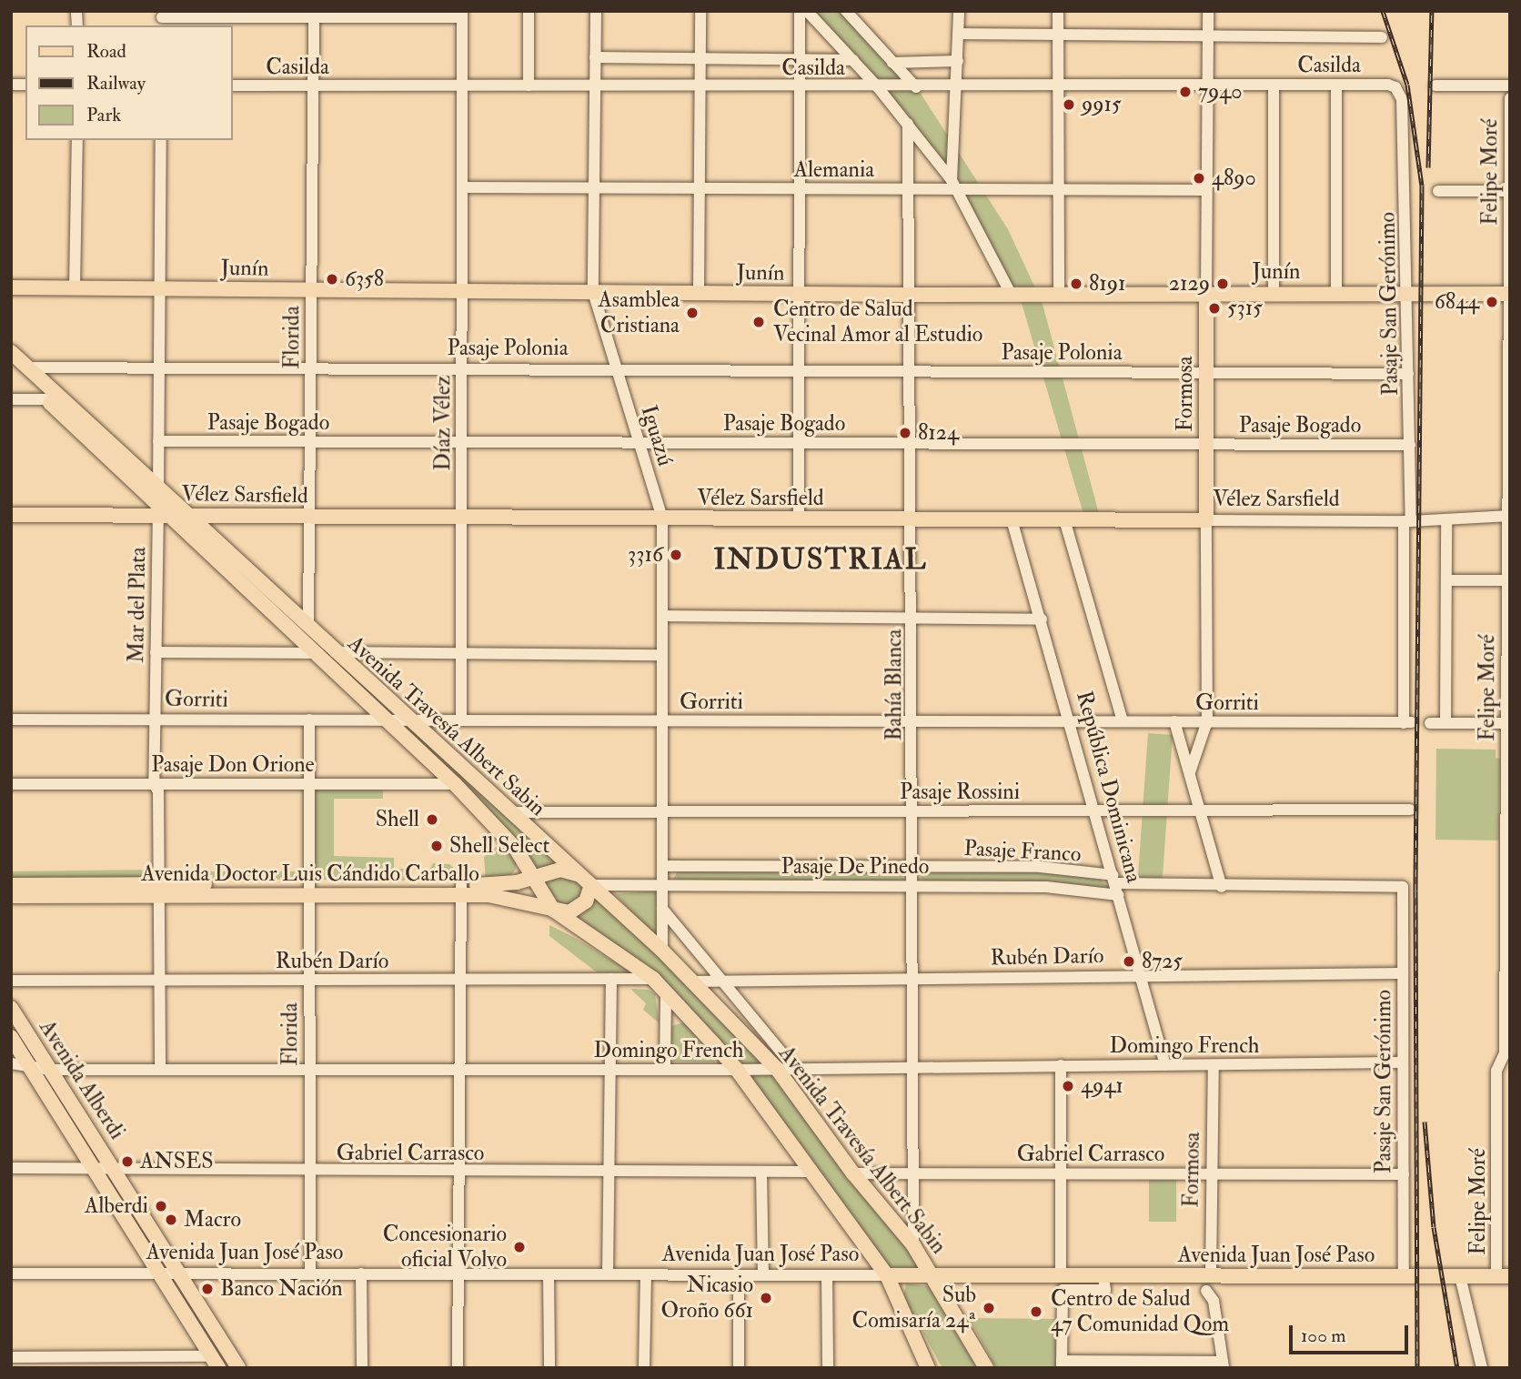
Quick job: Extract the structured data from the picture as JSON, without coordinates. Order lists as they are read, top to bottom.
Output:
{
  "streets": {
    "main road": [
      "Junín",
      "Formosa",
      "Vélez Sarsfield",
      "Avenida Travesía Albert Sabin",
      "Avenida Doctor Luis Cándido Carballo",
      "Avenida Alberdi",
      "Avenida Juan José Paso"
    ],
    "street": [
      "Casilda",
      "Alemania",
      "Felipe Moré",
      "Pasaje San Gerónimo",
      "Florida",
      "Pasaje Polonia",
      "Pasaje Bogado",
      "Díaz Vélez",
      "Iguazú",
      "Mar del Plata",
      "Bahía Blanca",
      "Gorriti",
      "Pasaje Don Orione",
      "República Dominicana",
      "Pasaje Rossini",
      "Pasaje Franco",
      "Pasaje De Pinedo",
      "Rubén Darío",
      "Domingo French",
      "Gabriel Carrasco"
    ]
  },
  "crossings": [
    ["Casilda", "Pasaje San Gerónimo"],
    ["Casilda", "Florida"],
    ["Casilda", "Formosa"],
    ["Casilda", "Díaz Vélez"],
    ["Casilda", "Iguazú"],
    ["Alemania", "Formosa"],
    ["Alemania", "Díaz Vélez"],
    ["Alemania", "Iguazú"],
    ["Alemania", "Bahía Blanca"],
    ["Felipe Moré", "Junín"],
    ["Felipe Moré", "Vélez Sarsfield"],
    ["Felipe Moré", "Avenida Juan José Paso"],
    ["Junín", "Pasaje San Gerónimo"],
    ["Junín", "Florida"],
    ["Junín", "Formosa"],
    ["Junín", "Díaz Vélez"],
    ["Junín", "Iguazú"],
    ["Junín", "Mar del Plata"],
    ["Junín", "Bahía Blanca"],
    ["Pasaje San Gerónimo", "Pasaje Polonia"],
    ["Pasaje San Gerónimo", "Pasaje Bogado"],
    ["Pasaje San Gerónimo", "Vélez Sarsfield"],
    ["Pasaje San Gerónimo", "Gorriti"],
    ["Pasaje San Gerónimo", "Rubén Darío"],
    ["Pasaje San Gerónimo", "Domingo French"],
    ["Pasaje San Gerónimo", "Gabriel Carrasco"],
    ["Pasaje San Gerónimo", "Avenida Juan José Paso"],
    ["Florida", "Pasaje Polonia"],
    ["Florida", "Pasaje Bogado"],
    ["Florida", "Vélez Sarsfield"],
    ["Florida", "Gorriti"],
    ["Florida", "Avenida Travesía Albert Sabin"],
    ["Florida", "Pasaje Don Orione"],
    ["Florida", "Avenida Doctor Luis Cándido Carballo"],
    ["Florida", "Rubén Darío"],
    ["Florida", "Domingo French"],
    ["Florida", "Gabriel Carrasco"],
    ["Florida", "Avenida Juan José Paso"],
    ["Pasaje Polonia", "Formosa"],
    ["Pasaje Polonia", "Díaz Vélez"],
    ["Pasaje Polonia", "Iguazú"],
    ["Pasaje Polonia", "Mar del Plata"],
    ["Pasaje Polonia", "Bahía Blanca"],
    ["Pasaje Polonia", "Avenida Travesía Albert Sabin"],
    ["Formosa", "Pasaje Bogado"],
    ["Formosa", "Vélez Sarsfield"],
    ["Formosa", "Gorriti"],
    ["Formosa", "Domingo French"],
    ["Formosa", "Gabriel Carrasco"],
    ["Formosa", "Avenida Juan José Paso"],
    ["Pasaje Bogado", "Díaz Vélez"],
    ["Pasaje Bogado", "Iguazú"],
    ["Pasaje Bogado", "Mar del Plata"],
    ["Pasaje Bogado", "Bahía Blanca"],
    ["Díaz Vélez", "Vélez Sarsfield"],
    ["Díaz Vélez", "Gorriti"],
    ["Iguazú", "Vélez Sarsfield"],
    ["Iguazú", "Gorriti"],
    ["Iguazú", "Avenida Travesía Albert Sabin"],
    ["Iguazú", "Pasaje Rossini"],
    ["Iguazú", "Pasaje Franco"],
    ["Iguazú", "Pasaje De Pinedo"],
    ["Vélez Sarsfield", "Mar del Plata"],
    ["Vélez Sarsfield", "Bahía Blanca"],
    ["Vélez Sarsfield", "Avenida Travesía Albert Sabin"],
    ["Vélez Sarsfield", "República Dominicana"],
    ["Mar del Plata", "Gorriti"],
    ["Mar del Plata", "Avenida Travesía Albert Sabin"],
    ["Mar del Plata", "Pasaje Don Orione"],
    ["Mar del Plata", "Avenida Doctor Luis Cándido Carballo"],
    ["Mar del Plata", "Rubén Darío"],
    ["Mar del Plata", "Domingo French"],
    ["Bahía Blanca", "Gorriti"],
    ["Bahía Blanca", "Avenida Travesía Albert Sabin"],
    ["Bahía Blanca", "Pasaje Rossini"],
    ["Bahía Blanca", "Pasaje Franco"],
    ["Bahía Blanca", "Pasaje De Pinedo"],
    ["Bahía Blanca", "Rubén Darío"],
    ["Bahía Blanca", "Domingo French"],
    ["Bahía Blanca", "Gabriel Carrasco"],
    ["Gorriti", "Avenida Travesía Albert Sabin"],
    ["Gorriti", "República Dominicana"],
    ["Avenida Travesía Albert Sabin", "Pasaje Don Orione"],
    ["Avenida Travesía Albert Sabin", "Pasaje Rossini"],
    ["Avenida Travesía Albert Sabin", "Pasaje De Pinedo"],
    ["Avenida Travesía Albert Sabin", "Avenida Doctor Luis Cándido Carballo"],
    ["Avenida Travesía Albert Sabin", "Rubén Darío"],
    ["Avenida Travesía Albert Sabin", "Domingo French"],
    ["Avenida Travesía Albert Sabin", "Gabriel Carrasco"],
    ["Avenida Travesía Albert Sabin", "Avenida Juan José Paso"],
    ["República Dominicana", "Pasaje Rossini"],
    ["República Dominicana", "Pasaje Franco"],
    ["República Dominicana", "Pasaje De Pinedo"],
    ["República Dominicana", "Rubén Darío"],
    ["República Dominicana", "Domingo French"],
    ["Pasaje Franco", "Pasaje De Pinedo"],
    ["Pasaje De Pinedo", "Avenida Doctor Luis Cándido Carballo"],
    ["Domingo French", "Avenida Alberdi"],
    ["Avenida Alberdi", "Gabriel Carrasco"],
    ["Avenida Alberdi", "Avenida Juan José Paso"]
  ],
  "districts": ["INDUSTRIAL"],
  "places": [
    "7940",
    "9915",
    "4890",
    "6358",
    "8191",
    "2129",
    "6844",
    "5315",
    "Asamblea Cristiana",
    "Centro de Salud Vecinal Amor al Estudio",
    "8124",
    "3316",
    "Shell",
    "Shell Select",
    "8725",
    "4941",
    "ANSES",
    "Alberdi",
    "Macro",
    "Concesionario oficial Volvo",
    "Banco Nación",
    "Nicasio Oroño 661",
    "Sub Comisaría 24ª",
    "Centro de Salud 47 Comunidad Qom"
  ],
  "legend": ["Road", "Railway", "Park"],
  "scale_bar": "100 m"
}
